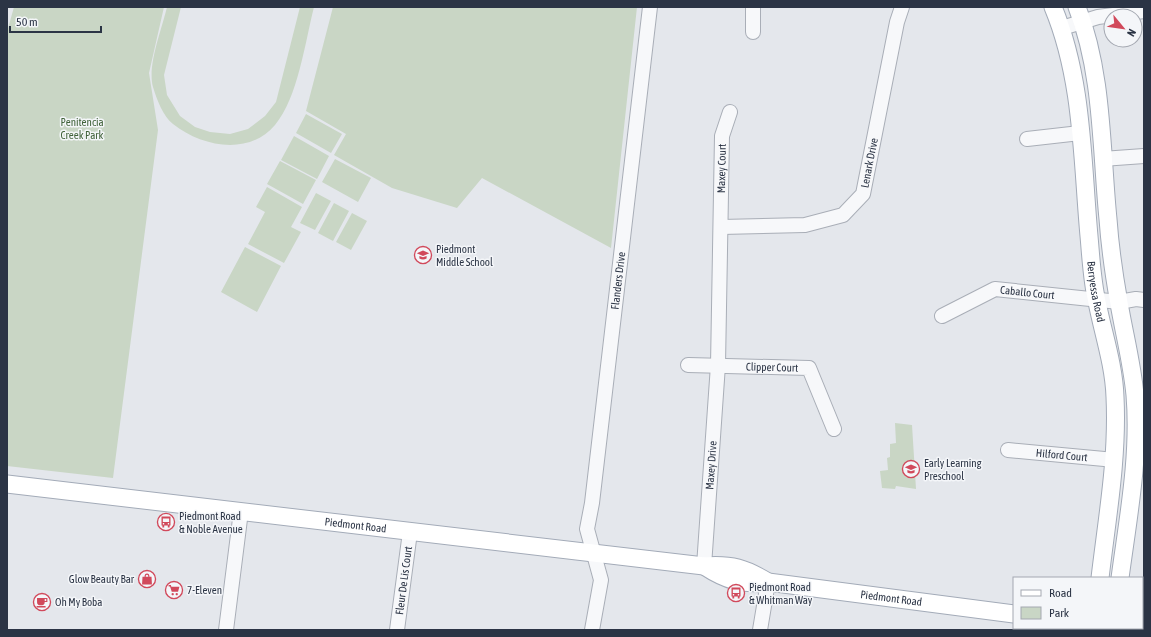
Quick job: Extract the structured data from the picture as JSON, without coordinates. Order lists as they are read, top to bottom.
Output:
{
  "streets": {
    "main road": ["Berryessa Road", "Piedmont Road"],
    "street": [
      "Lenark Drive",
      "Maxey Court",
      "Flanders Drive",
      "Caballo Court",
      "Clipper Court",
      "Hilford Court",
      "Maxey Drive",
      "Fleur De Lis Court"
    ]
  },
  "crossings": [
    ["Lenark Drive", "Maxey Court"],
    ["Lenark Drive", "Maxey Drive"],
    ["Maxey Court", "Maxey Drive"],
    ["Flanders Drive", "Piedmont Road"],
    ["Berryessa Road", "Caballo Court"],
    ["Berryessa Road", "Hilford Court"],
    ["Clipper Court", "Maxey Drive"],
    ["Maxey Drive", "Piedmont Road"],
    ["Piedmont Road", "Fleur De Lis Court"]
  ],
  "parks": ["Penitencia Creek Park"],
  "places": {
    "school or university": ["Piedmont Middle School", "Early Learning Preschool"],
    "bus stop": ["Piedmont Road & Noble Avenue", "Piedmont Road & Whitman Way"],
    "shop": ["Glow Beauty Bar"],
    "supermarket": ["7-Eleven"],
    "cafe": ["Oh My Boba"]
  },
  "legend": ["Road", "Park"],
  "scale_bar": "50 m",
  "north": "bottom right"
}
